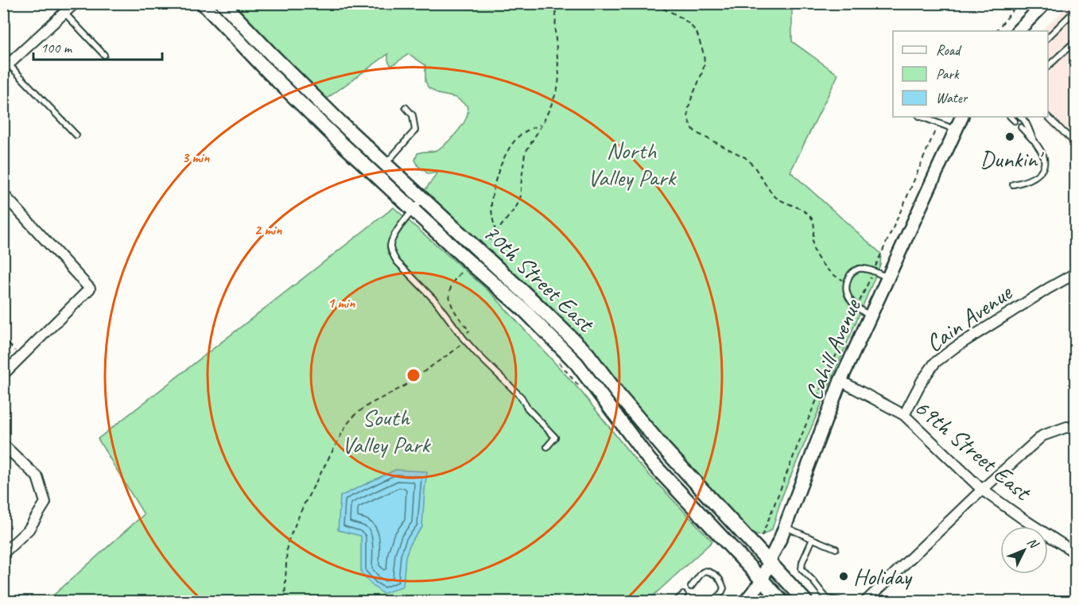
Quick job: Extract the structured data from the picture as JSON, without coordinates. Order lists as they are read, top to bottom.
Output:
{
  "streets": {
    "main road": ["70th Street East"],
    "street": ["Cain Avenue", "Cahill Avenue", "69th Street East"]
  },
  "crossings": [
    ["70th Street East", "Cahill Avenue"],
    ["Cain Avenue", "69th Street East"],
    ["Cahill Avenue", "69th Street East"]
  ],
  "parks": ["North Valley Park", "South Valley Park"],
  "places": ["Dunkin'", "Holiday"],
  "legend": ["Road", "Park", "Water"],
  "scale_bar": "100 m",
  "north": "top right",
  "rings": ["3 min", "2 min", "1 min"]
}
